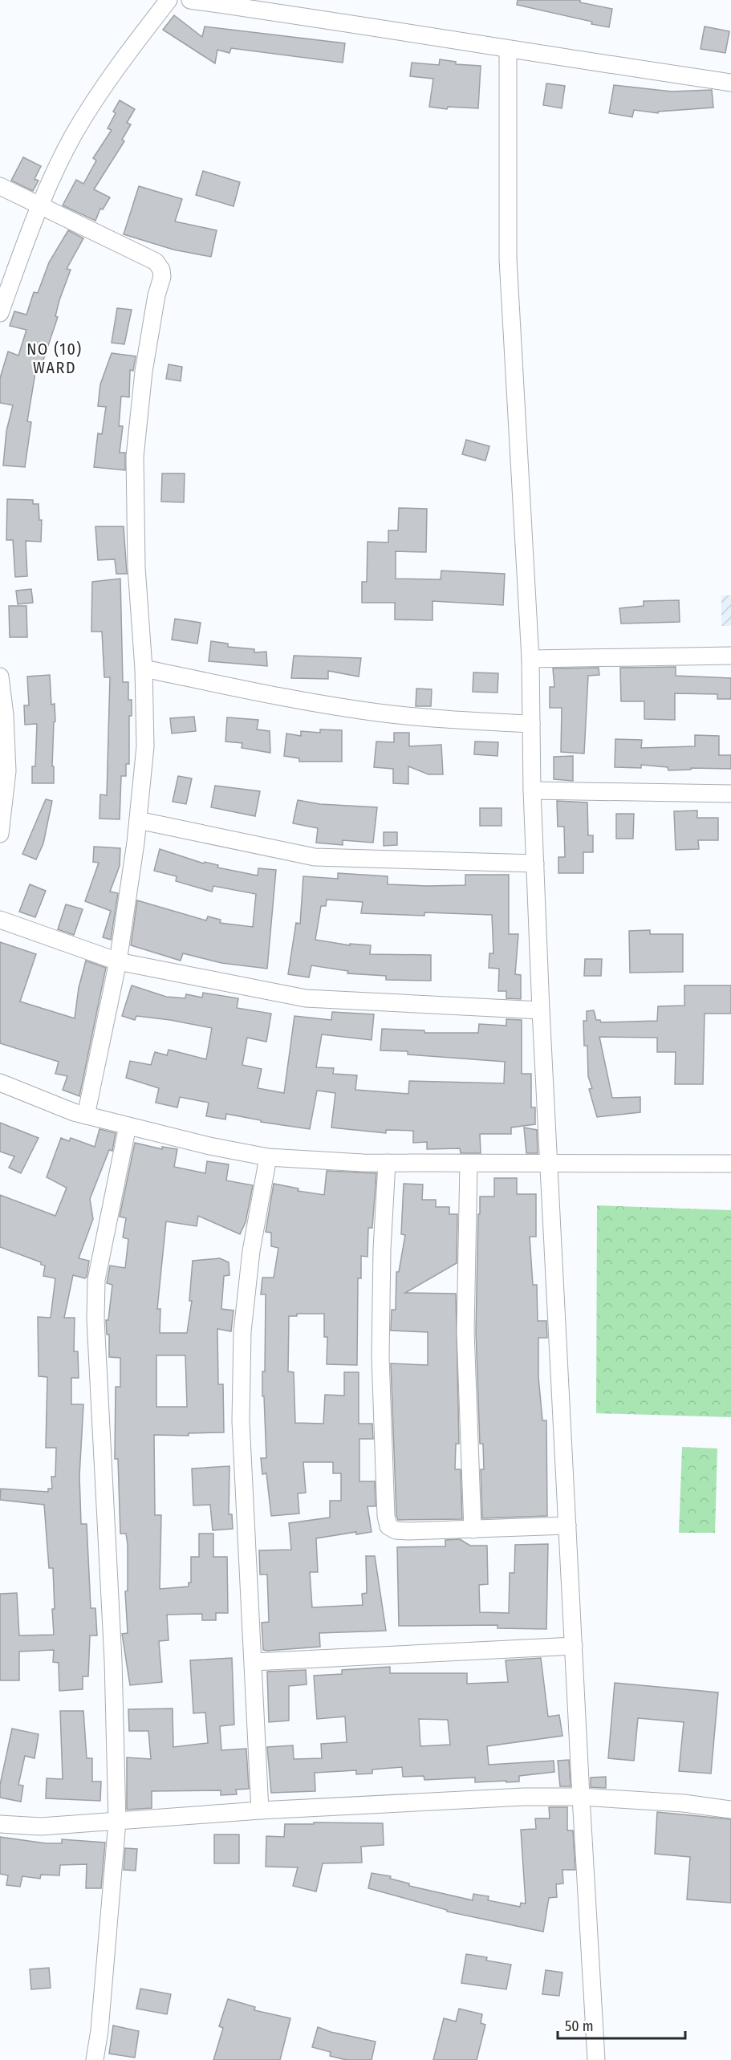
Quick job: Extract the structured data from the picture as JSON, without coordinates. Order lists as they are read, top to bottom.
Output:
{
  "districts": ["NO (10) WARD"],
  "scale_bar": "50 m"
}
